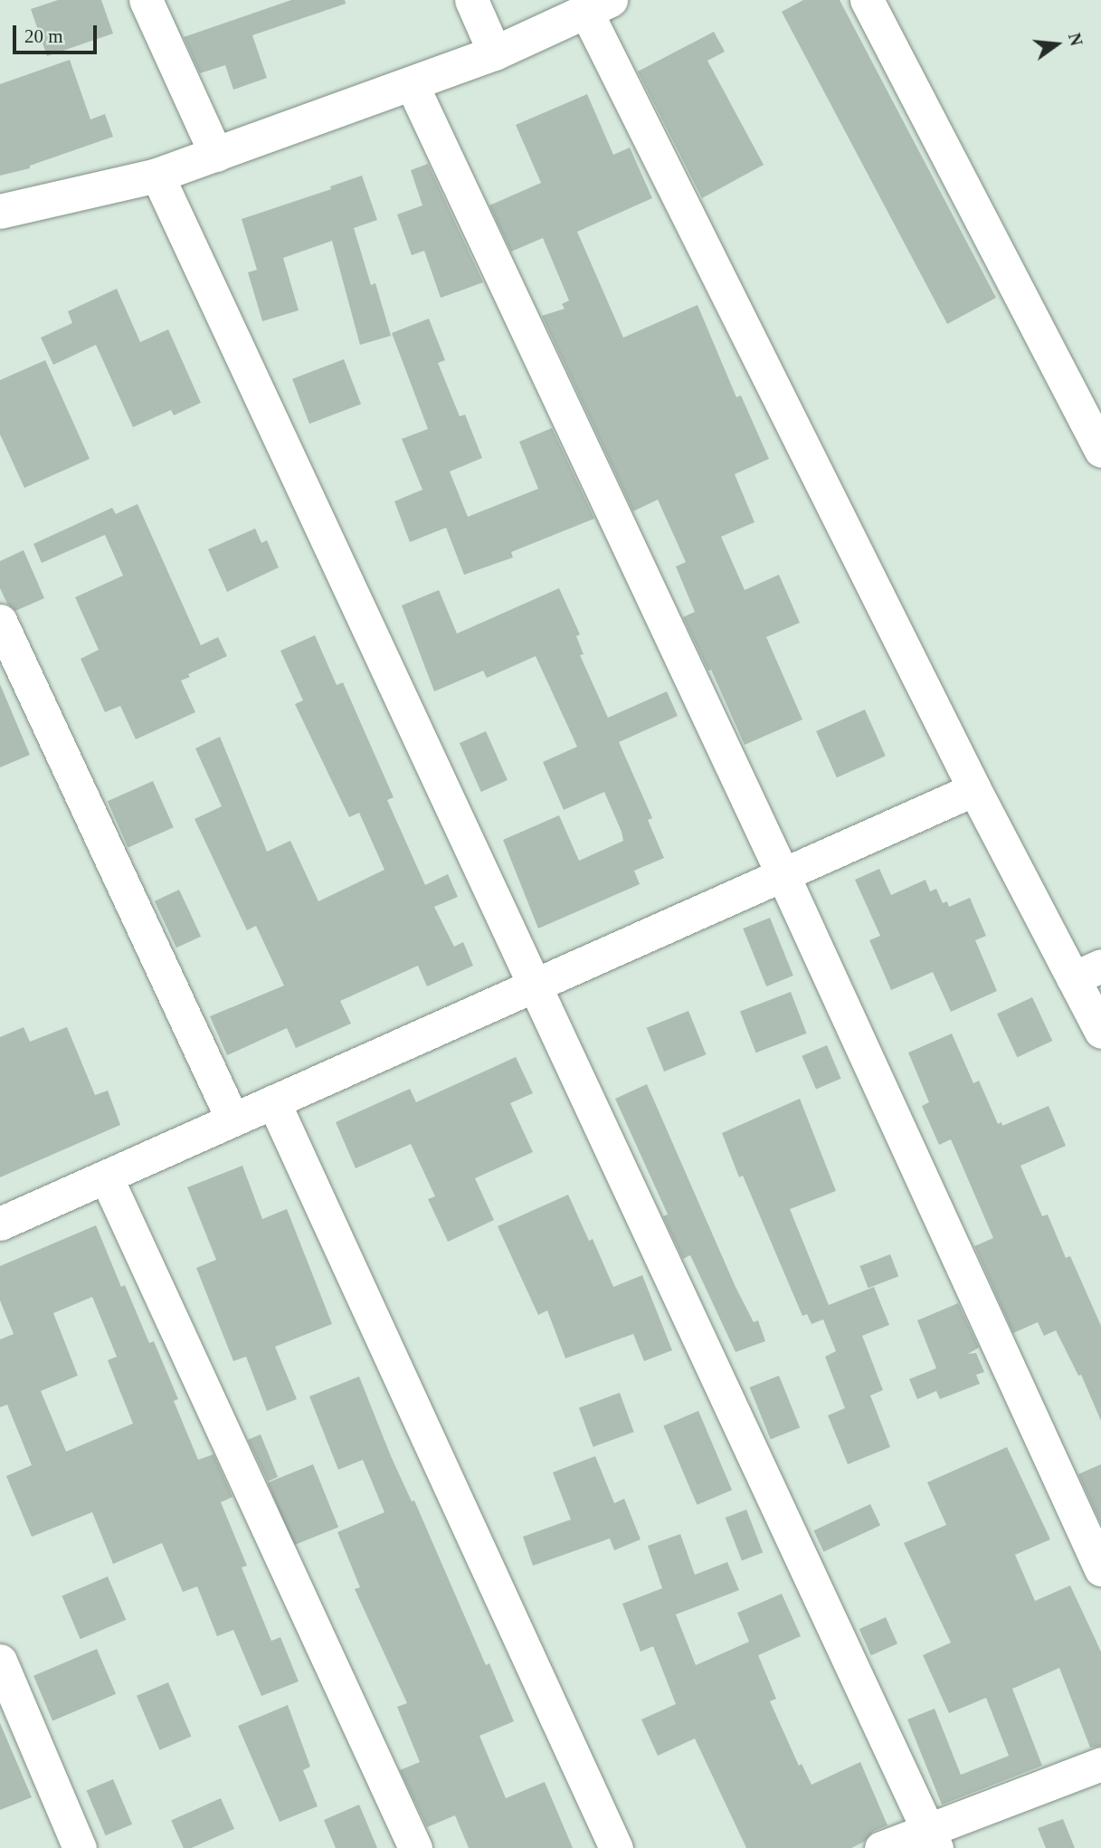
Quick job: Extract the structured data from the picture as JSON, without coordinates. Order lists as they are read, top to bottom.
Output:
{
  "scale_bar": "20 m",
  "north": "right"
}
